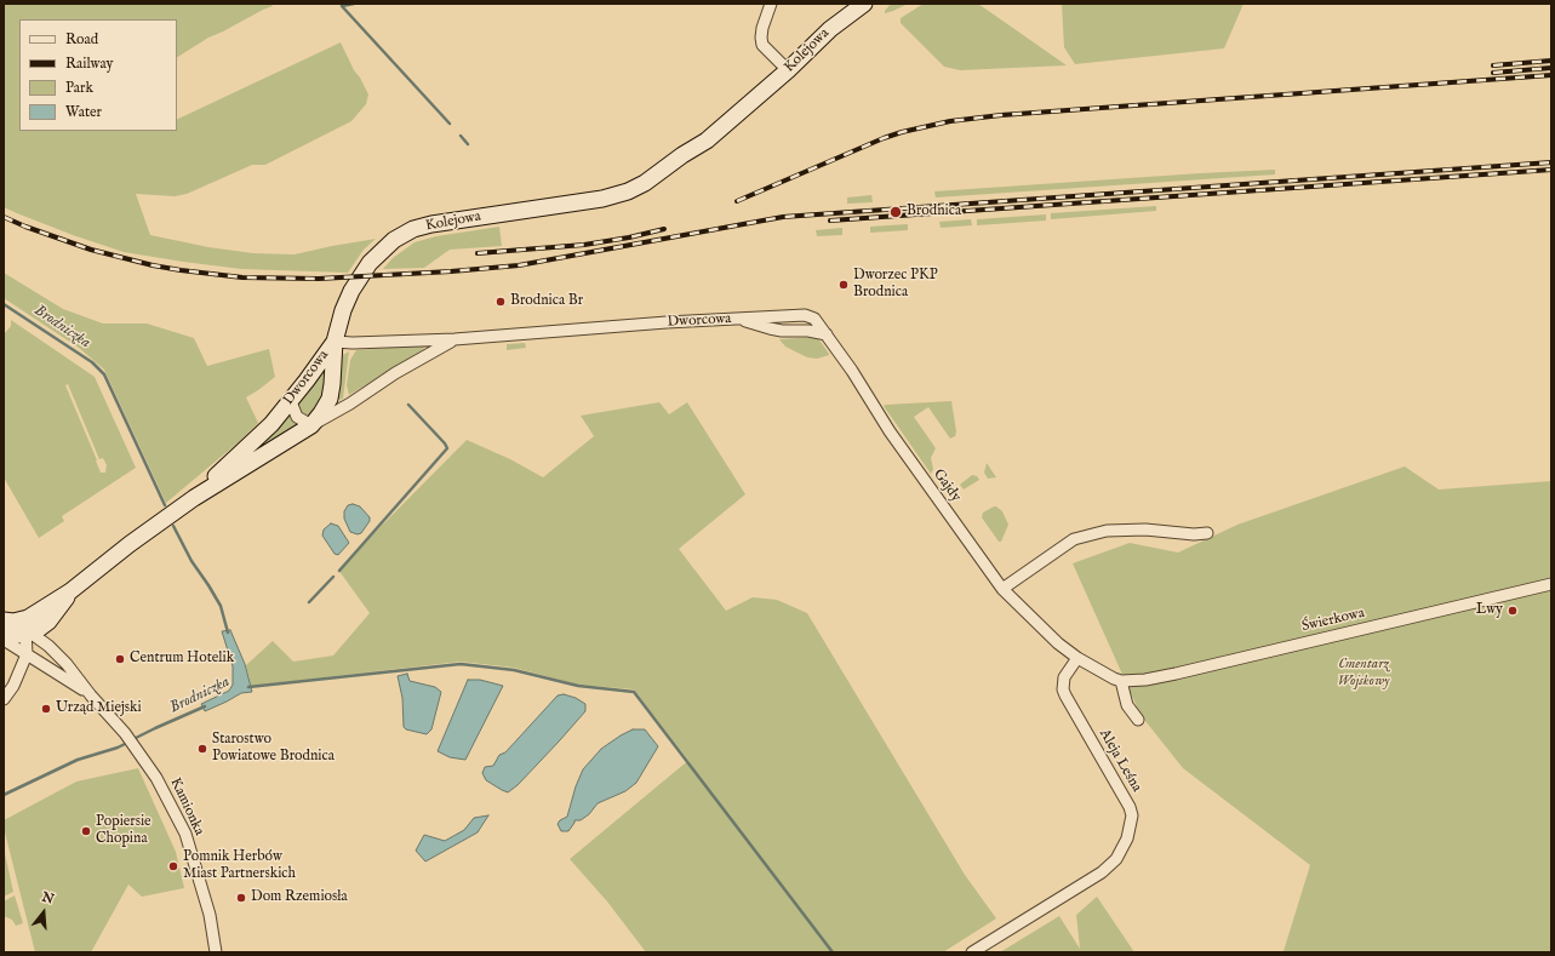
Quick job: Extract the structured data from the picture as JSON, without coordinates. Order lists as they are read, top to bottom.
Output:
{
  "streets": {
    "street": [
      "Kolejowa",
      "Dworcowa",
      "Gajdy",
      "Świerkowa",
      "Aleja Leśna",
      "Kamionka"
    ]
  },
  "crossings": [
    ["Kolejowa", "Dworcowa"],
    ["Dworcowa", "Gajdy"],
    ["Dworcowa", "Kamionka"],
    ["Gajdy", "Świerkowa"],
    ["Świerkowa", "Aleja Leśna"]
  ],
  "water": ["Brodniczka"],
  "parks": ["Cmentarz Wojskowy"],
  "places": [
    "Brodnica",
    "Dworzec PKP Brodnica",
    "Brodnica Br",
    "Lwy",
    "Centrum Hotelik",
    "Urząd Miejski",
    "Starostwo Powiatowe Brodnica",
    "Popiersie Chopina",
    "Pomnik Herbów Miast Partnerskich",
    "Dom Rzemiosła"
  ],
  "legend": [
    "Road",
    "Railway",
    "Park",
    "Water"
  ],
  "north": "top"
}
